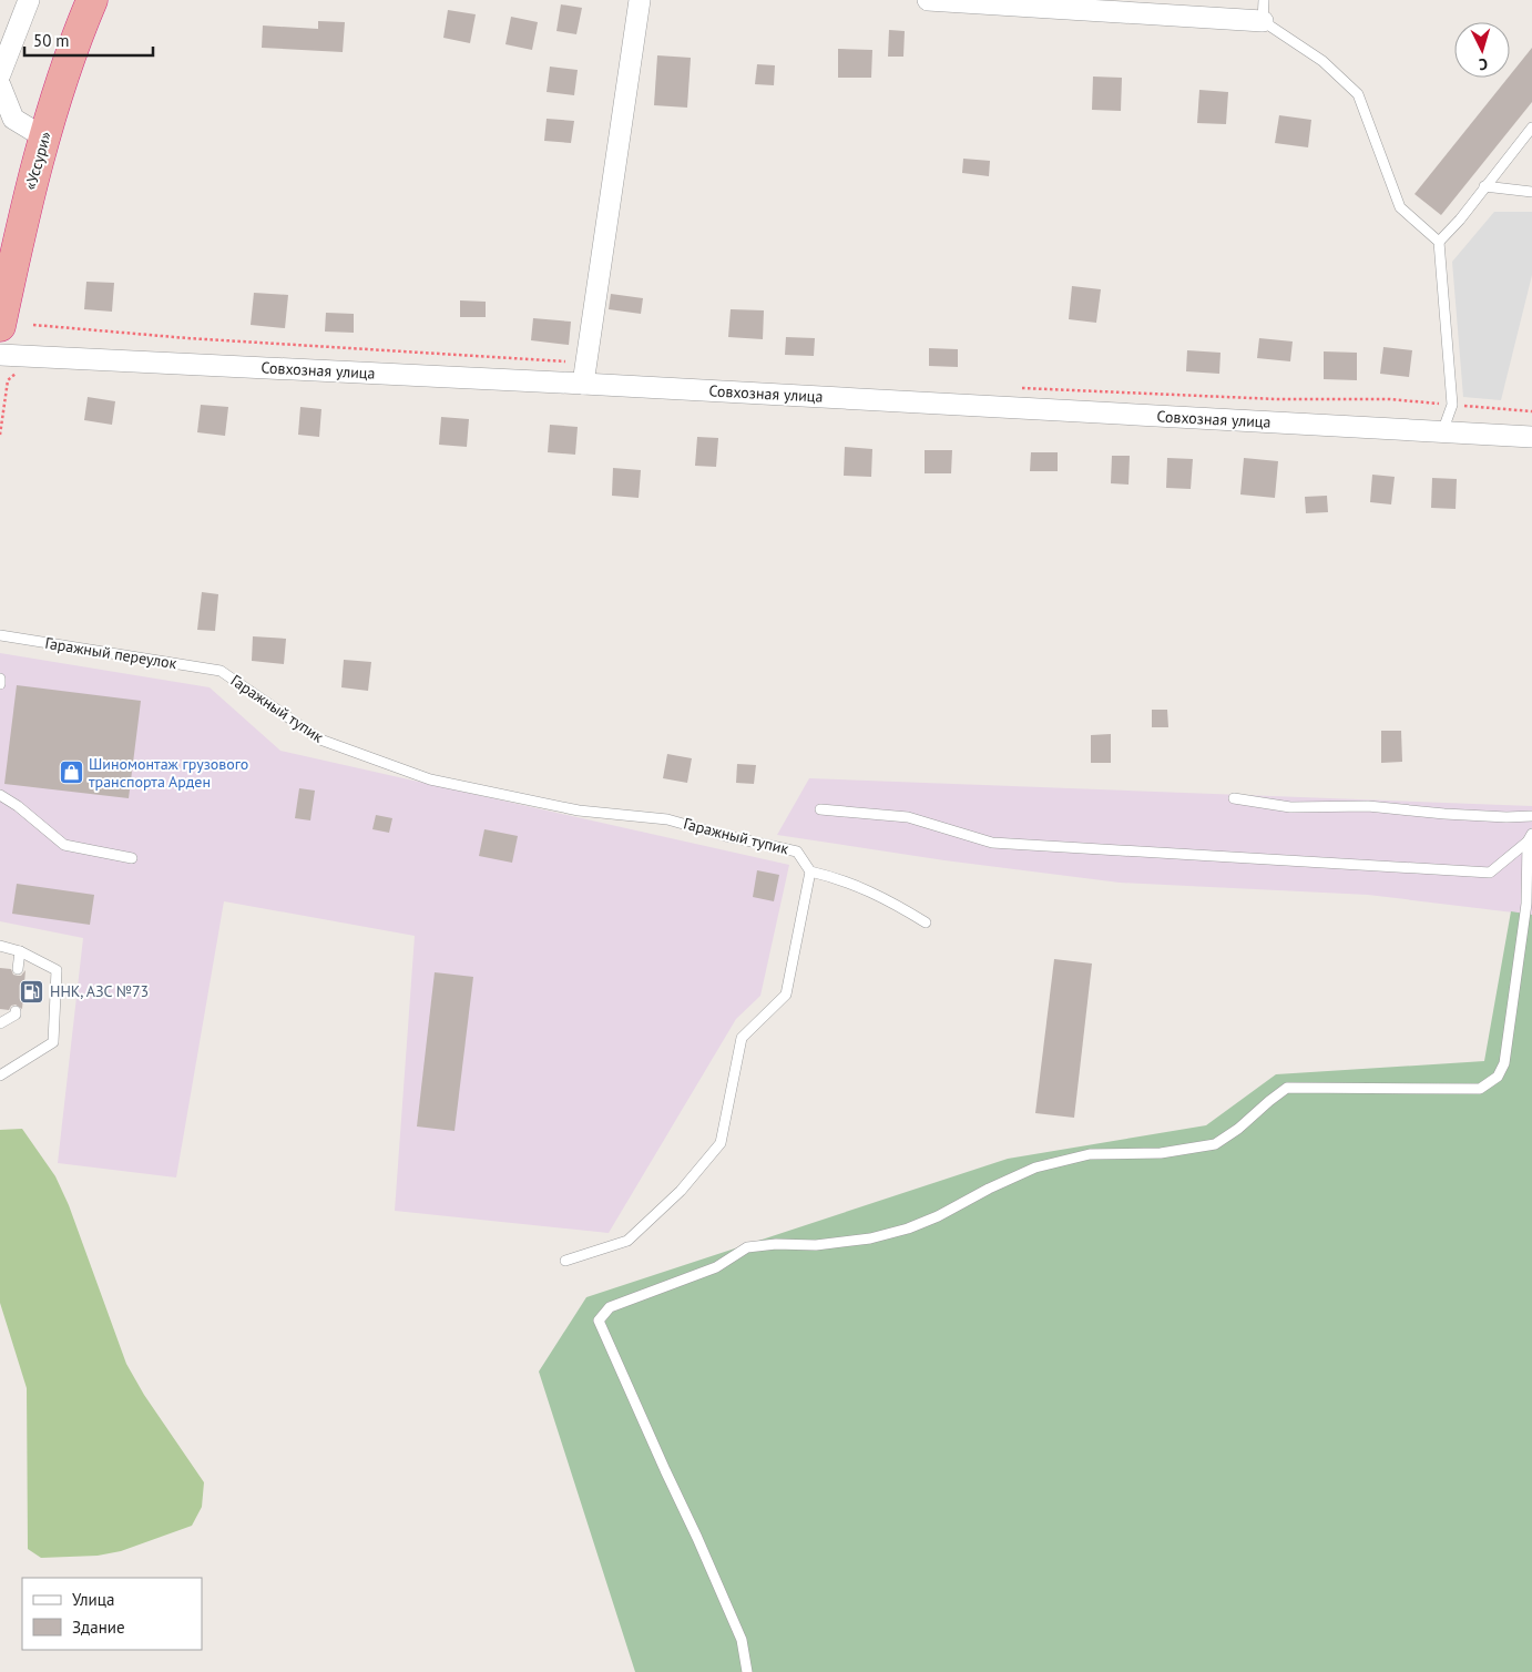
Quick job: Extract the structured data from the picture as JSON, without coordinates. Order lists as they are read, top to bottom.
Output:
{
  "streets": {
    "highway": ["«Уссури»"],
    "street": ["Совхозная улица"],
    "lane": ["Гаражный переулок", "Гаражный тупик"]
  },
  "crossings": [
    ["Гаражный переулок", "Гаражный тупик"]
  ],
  "places": {
    "shop": ["Шиномонтаж грузового транспорта Арден"],
    "fuel station": ["ННК, АЗС №73"]
  },
  "legend": ["Улица", "Здание"],
  "scale_bar": "50 m",
  "north": "bottom"
}
